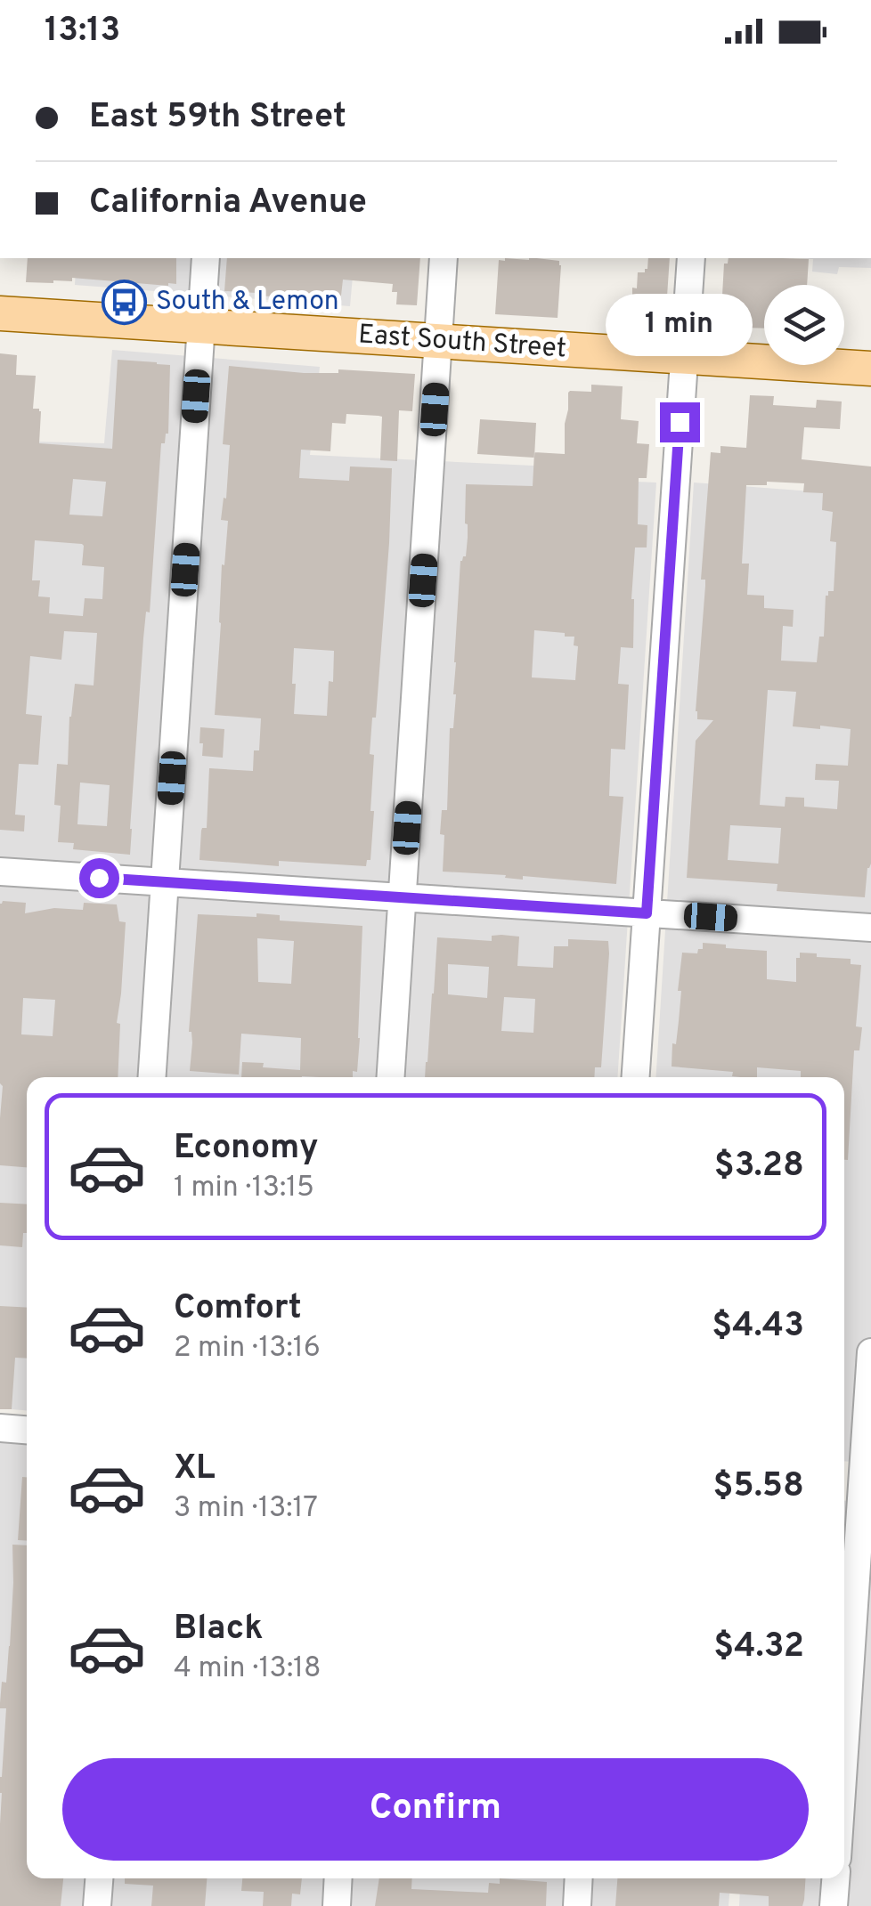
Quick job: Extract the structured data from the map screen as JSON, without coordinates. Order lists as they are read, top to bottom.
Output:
{
  "streets": {
    "main road": ["East South Street"]
  },
  "places": {
    "bus stop": ["South & Lemon"]
  },
  "page": {
    "status": "13:13",
    "banner": ["East 59th Street", "California Avenue"],
    "bubble": "1 min",
    "list": [
      {
        "name": "Economy",
        "note": "1 min · 13:15",
        "value": "$3.28"
      },
      {
        "name": "Comfort",
        "note": "2 min · 13:16",
        "value": "$4.43"
      },
      {
        "name": "XL",
        "note": "3 min · 13:17",
        "value": "$5.58"
      },
      {
        "name": "Black",
        "note": "4 min · 13:18",
        "value": "$4.32"
      }
    ],
    "buttons": "Confirm"
  }
}
